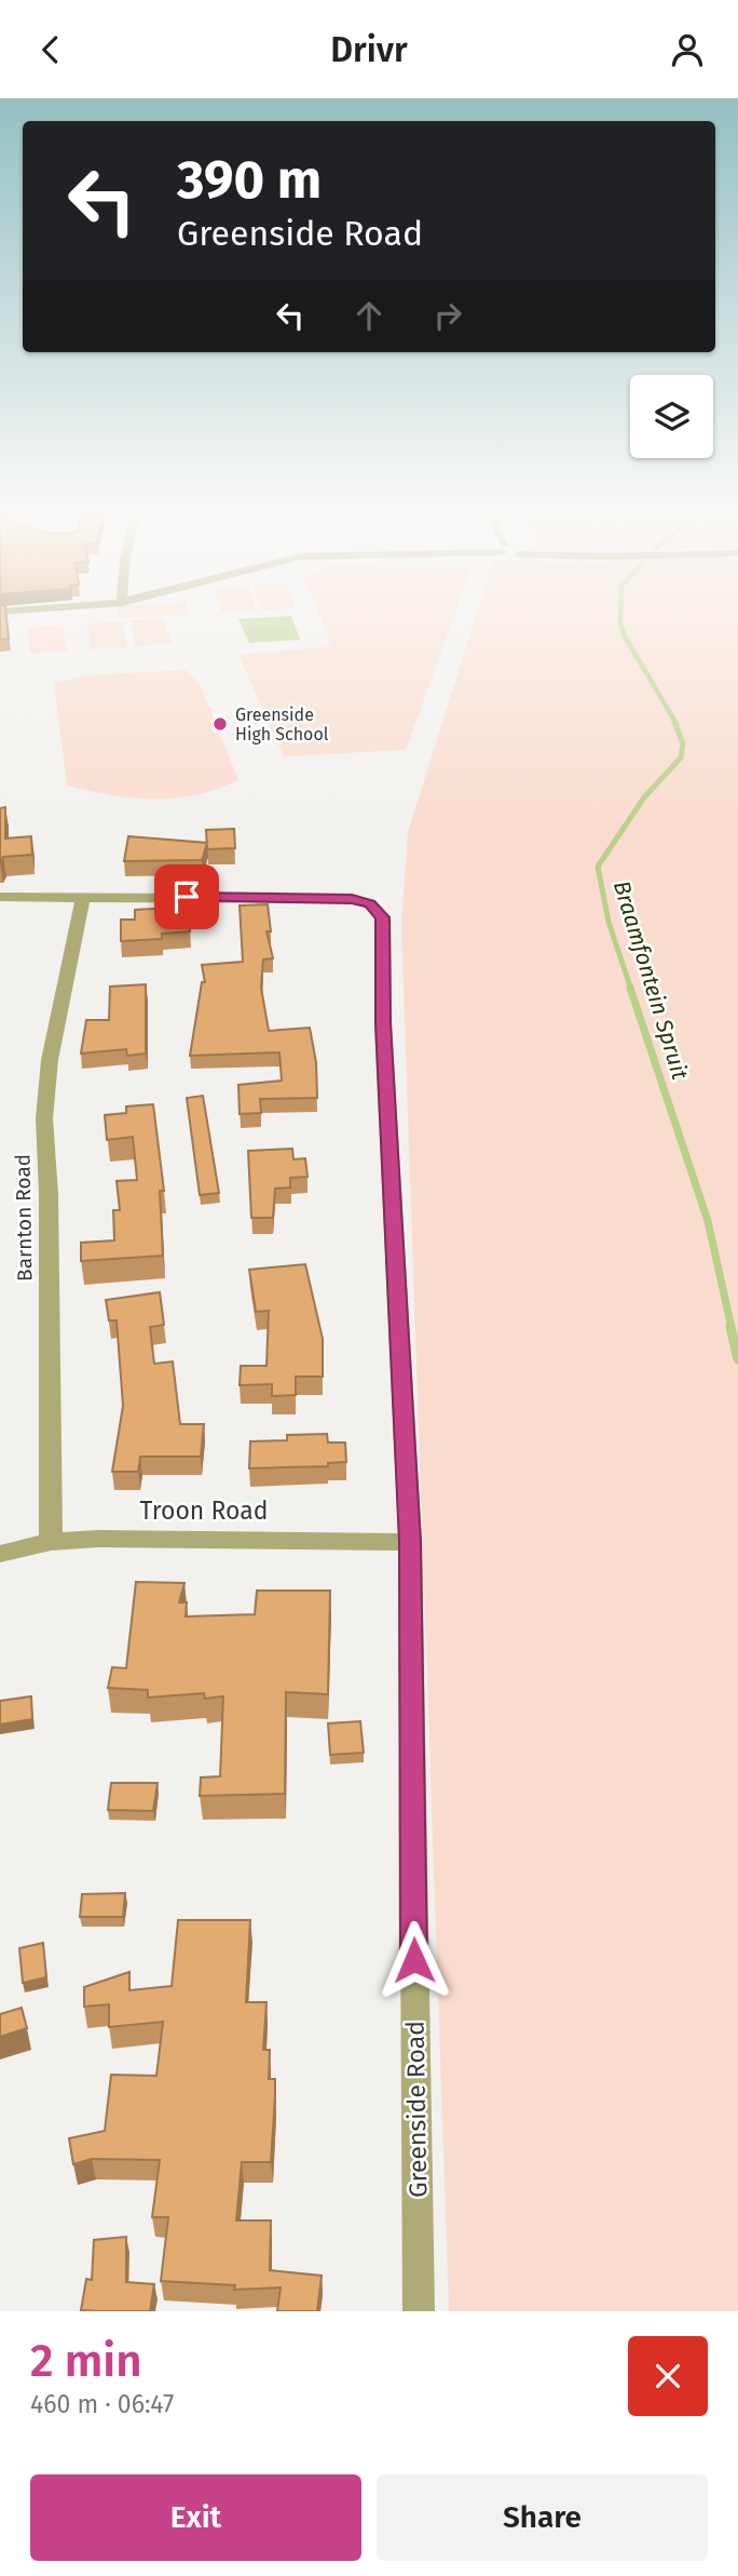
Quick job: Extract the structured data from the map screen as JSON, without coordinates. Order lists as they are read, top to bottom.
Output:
{
  "streets": {
    "street": ["Barnton Road", "Troon Road", "Greenside Road"]
  },
  "crossings": [
    ["Barnton Road", "Troon Road"],
    ["Barnton Road", "Greenside Road"],
    ["Troon Road", "Greenside Road"]
  ],
  "water": ["Braamfontein Spruit"],
  "places": ["Greenside High School"],
  "page": {
    "header": "Drivr",
    "turn": ["390 m", "Greenside Road"],
    "heading": ["2 min", "460 m · 06:47"],
    "buttons": ["Exit", "Share"]
  }
}
